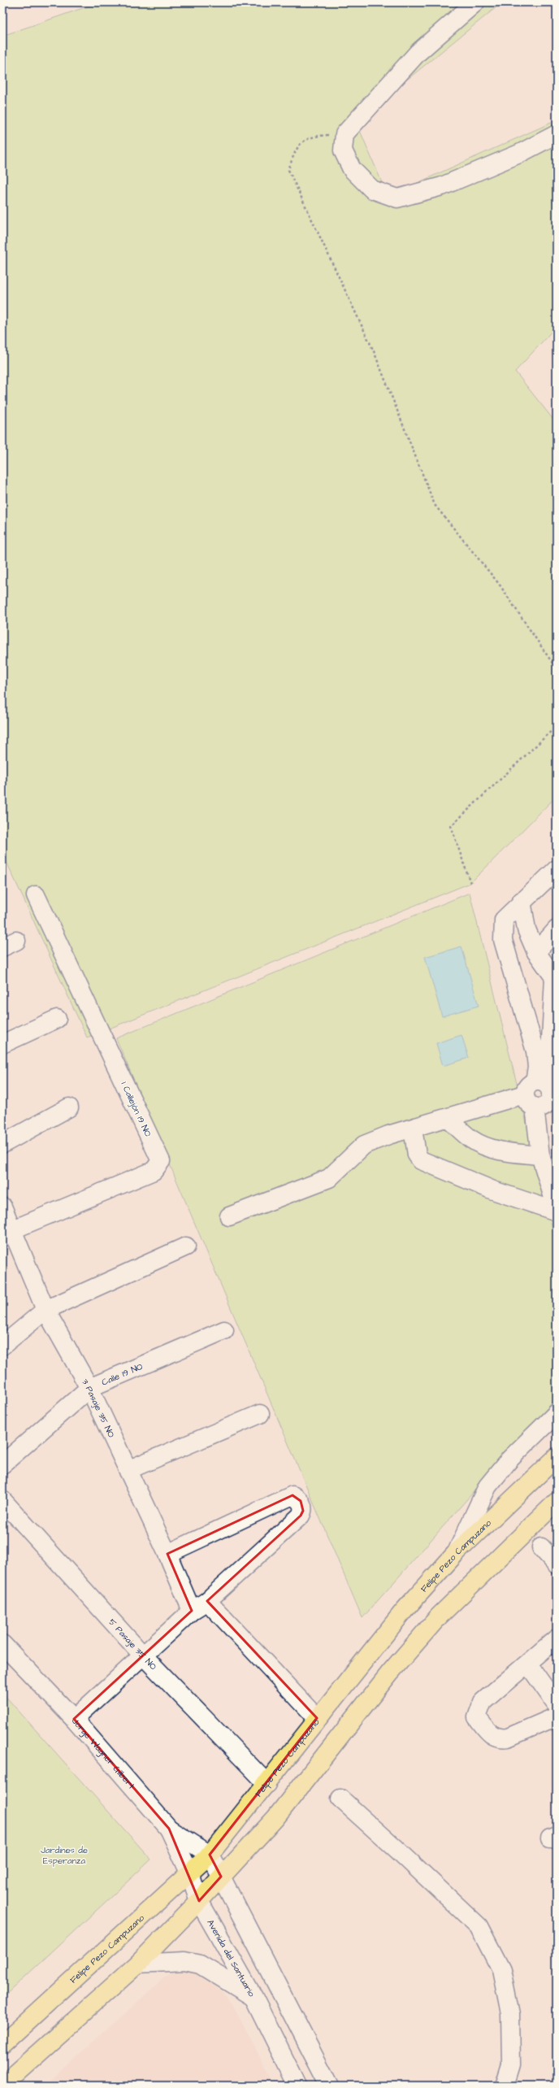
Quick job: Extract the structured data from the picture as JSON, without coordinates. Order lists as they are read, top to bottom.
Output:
{
  "streets": {
    "main road": ["Felipe Pezo Campuzano"],
    "street": [
      "1 Callejón 19 NO",
      "Calle 19 NO",
      "3 Pasaje 35 NO",
      "5 Pasaje 35 NO",
      "Jorge Wagner Gilbert",
      "Avenida del Santuario"
    ]
  },
  "crossings": [
    ["1 Callejón 19 NO", "3 Pasaje 35 NO"],
    ["Calle 19 NO", "3 Pasaje 35 NO"],
    ["Felipe Pezo Campuzano", "5 Pasaje 35 NO"],
    ["Felipe Pezo Campuzano", "Jorge Wagner Gilbert"],
    ["Felipe Pezo Campuzano", "Avenida del Santuario"],
    ["Jorge Wagner Gilbert", "Avenida del Santuario"]
  ],
  "parks": ["Jardines de Esperanza"]
}
